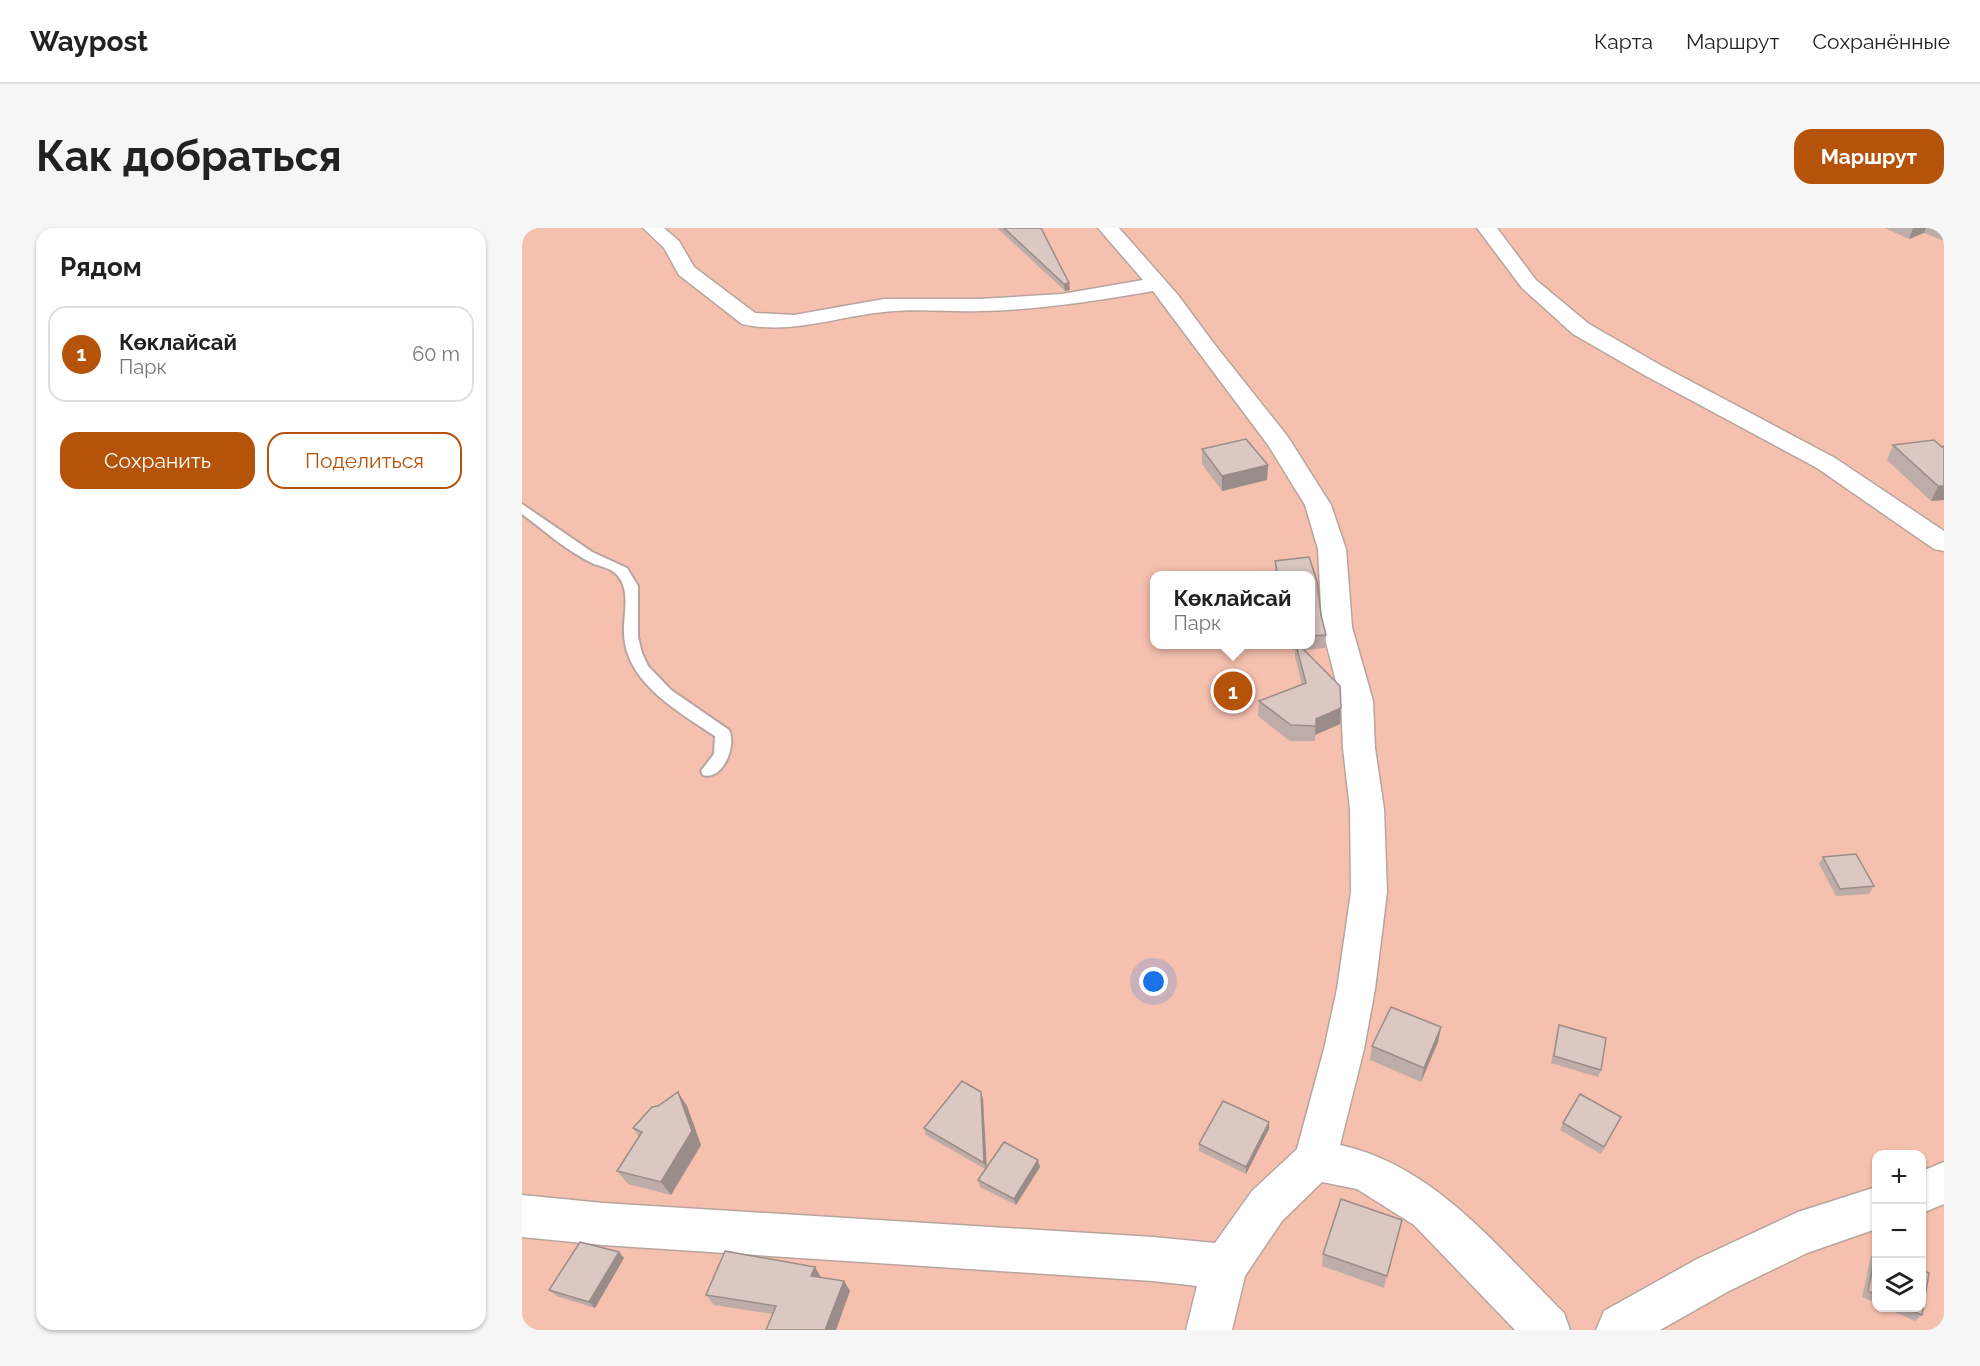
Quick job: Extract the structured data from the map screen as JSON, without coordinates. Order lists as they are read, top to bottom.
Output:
{
  "page": {
    "header": "Waypost",
    "nav": ["Карта", "Маршрут", "Сохранённые"],
    "buttons": [
      "Маршрут",
      ["Сохранить", "Поделиться"]
    ],
    "title": "Как добраться",
    "heading": "Рядом",
    "list": [
      {
        "mark": "1",
        "name": "Көклайсай",
        "note": "Парк",
        "value": "60 m"
      }
    ],
    "popup": ["Көклайсай", "Парк"],
    "pins": "1",
    "map_buttons": ["+", "−"]
  }
}
